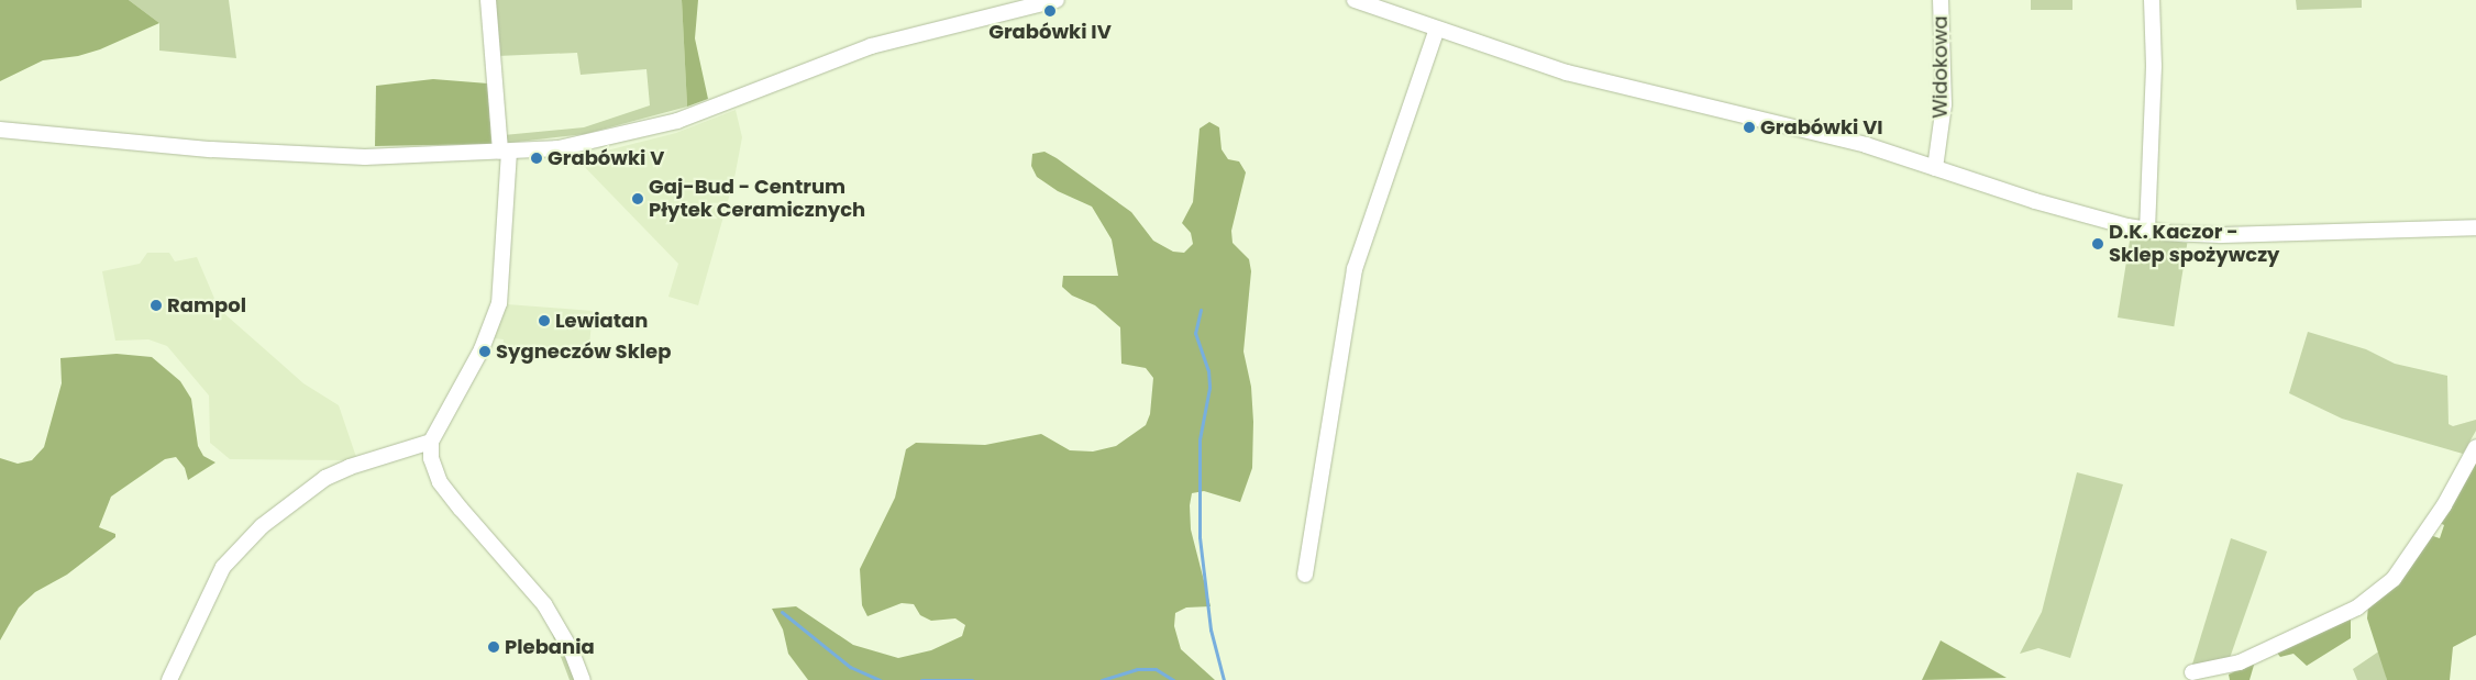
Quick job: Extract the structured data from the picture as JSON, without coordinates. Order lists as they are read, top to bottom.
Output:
{
  "streets": {
    "street": ["Widokowa"]
  },
  "places": [
    "Grabówki IV",
    "Grabówki VI",
    "Grabówki V",
    "Gaj-Bud - Centrum Płytek Ceramicznych",
    "D.K. Kaczor - Sklep spożywczy",
    "Rampol",
    "Lewiatan",
    "Sygneczów Sklep",
    "Plebania"
  ]
}
